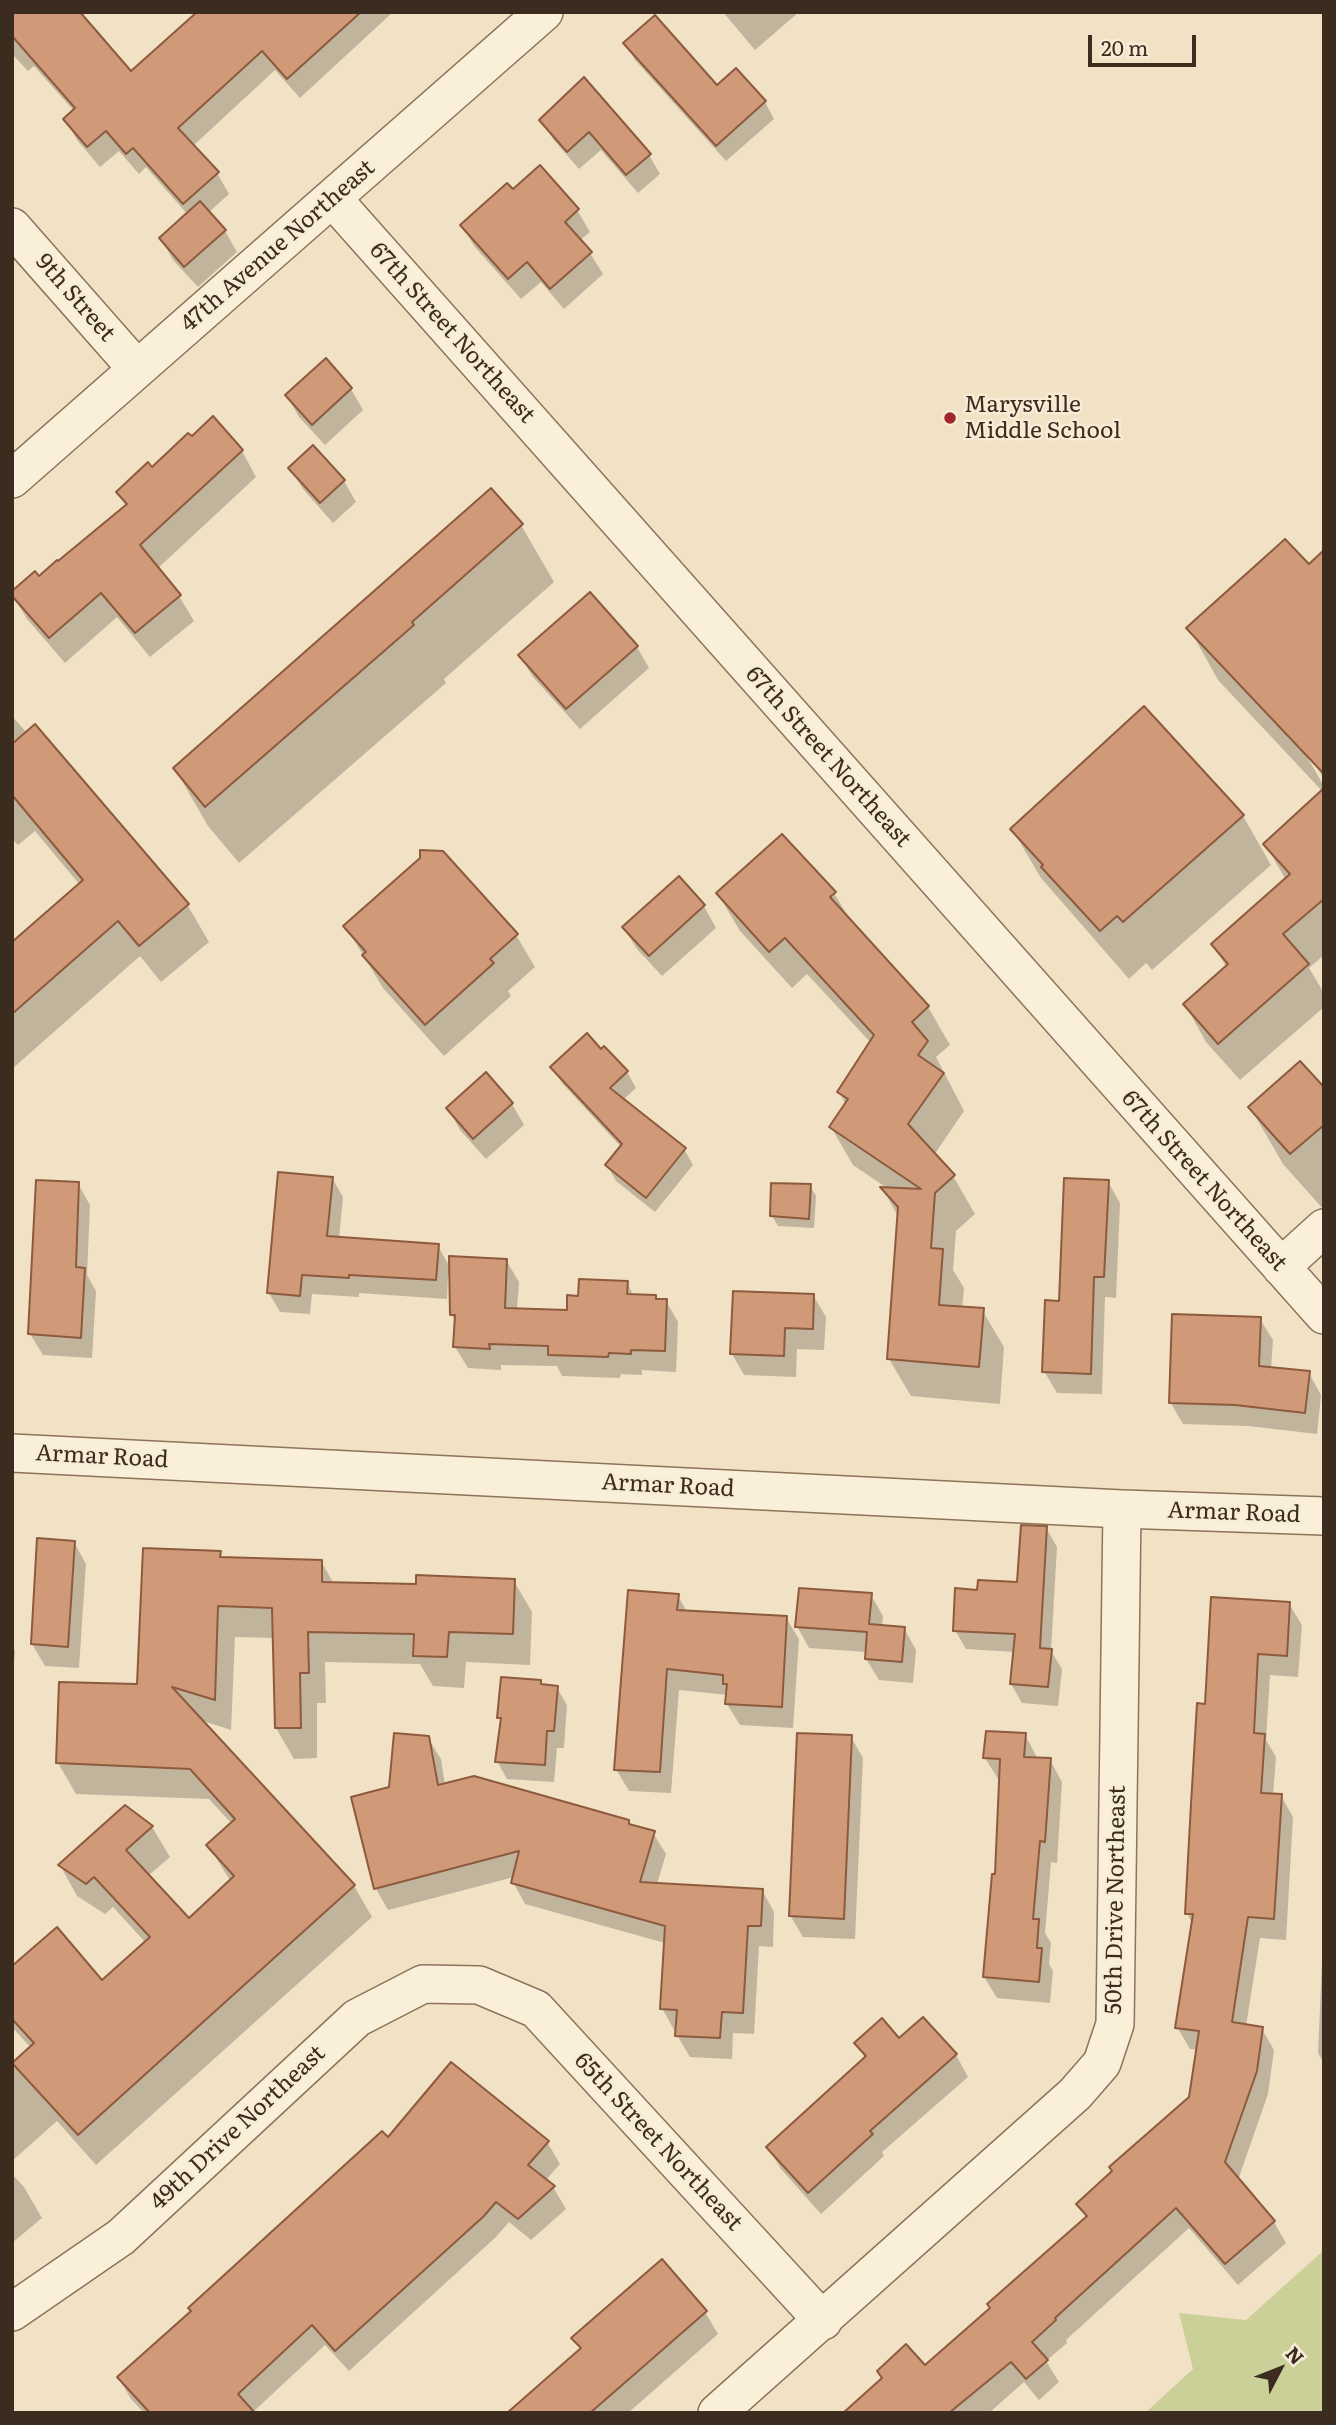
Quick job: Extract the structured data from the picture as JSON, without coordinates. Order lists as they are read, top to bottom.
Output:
{
  "streets": {
    "street": [
      "47th Avenue Northeast",
      "9th Street",
      "67th Street Northeast",
      "Armar Road",
      "50th Drive Northeast",
      "49th Drive Northeast",
      "65th Street Northeast"
    ]
  },
  "crossings": [
    ["47th Avenue Northeast", "9th Street"],
    ["47th Avenue Northeast", "67th Street Northeast"],
    ["Armar Road", "50th Drive Northeast"],
    ["50th Drive Northeast", "65th Street Northeast"],
    ["49th Drive Northeast", "65th Street Northeast"]
  ],
  "places": ["Marysville Middle School"],
  "scale_bar": "20 m",
  "north": "top right"
}
